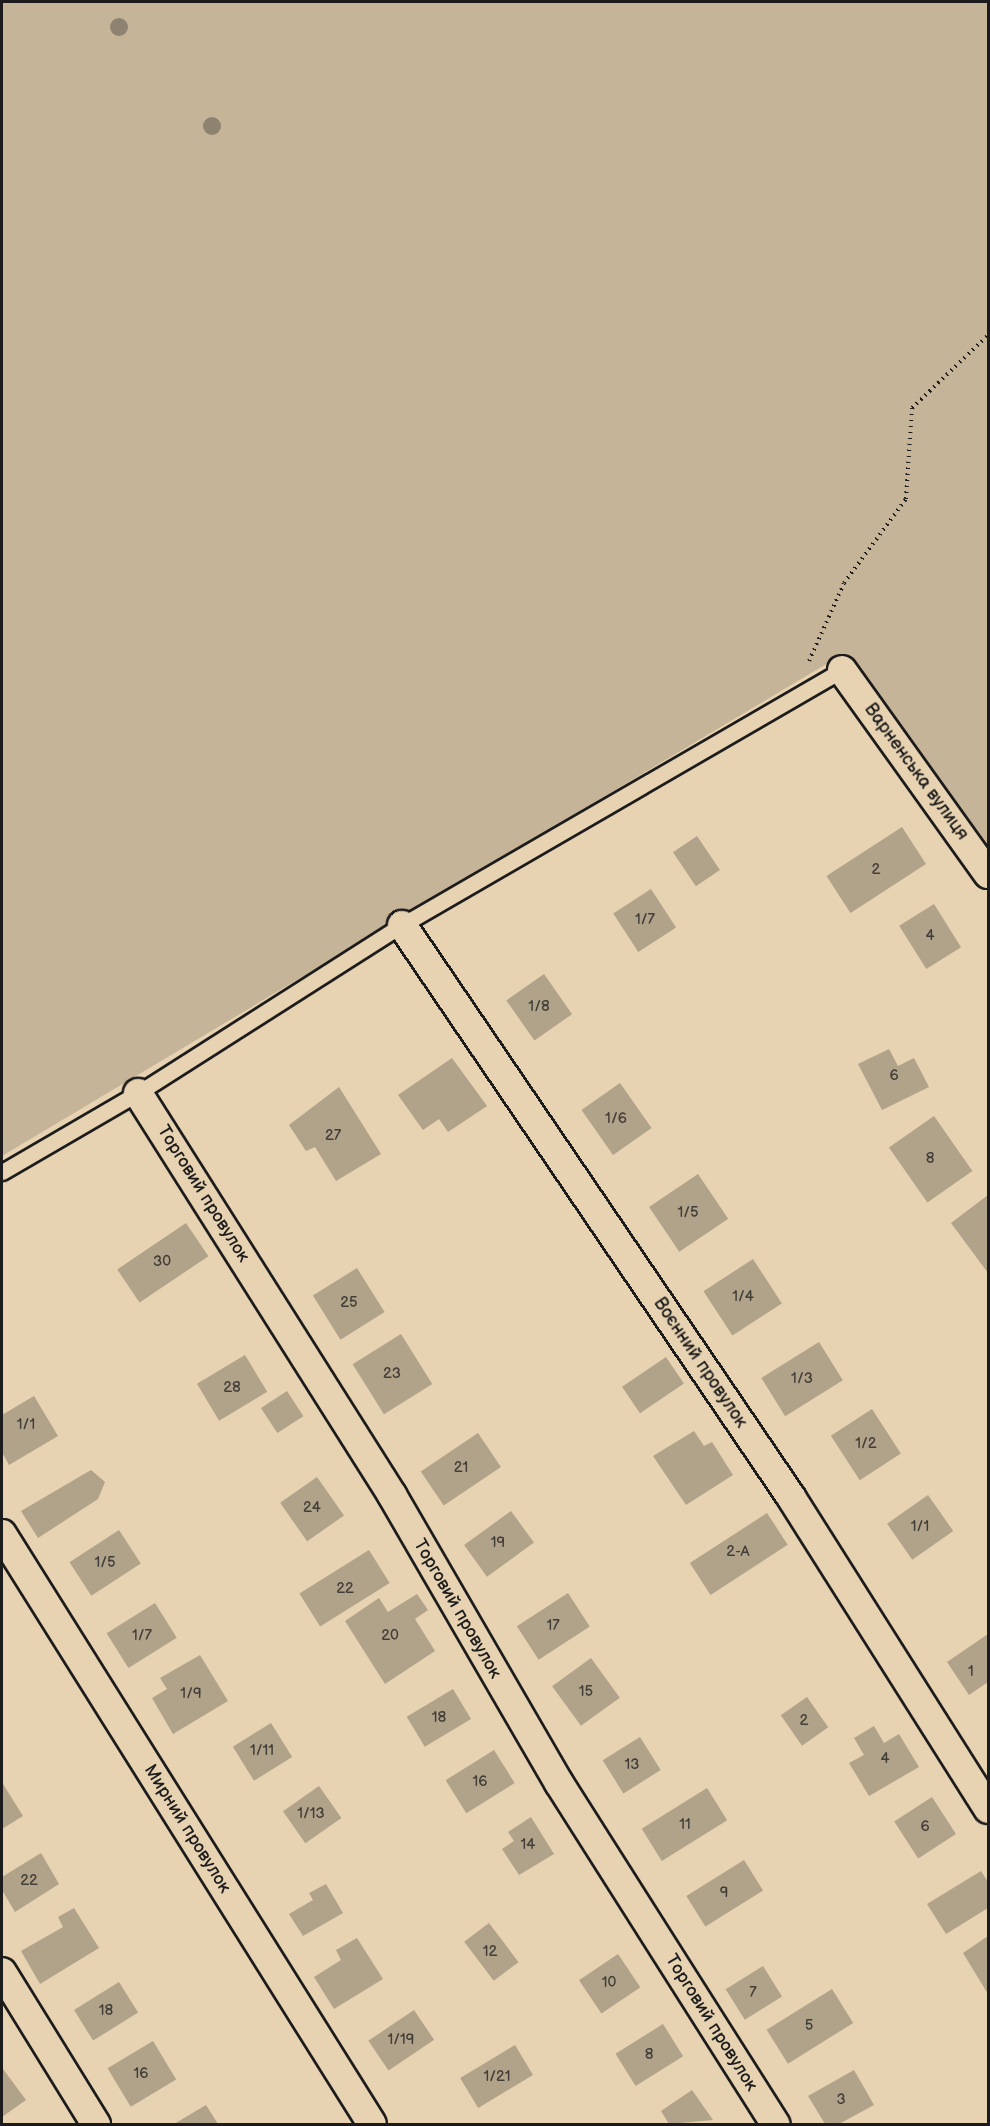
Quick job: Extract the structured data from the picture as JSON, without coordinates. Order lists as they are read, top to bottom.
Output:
{
  "streets": {
    "street": [
      "Варненська вулиця",
      "Торговий провулок",
      "Воєнний провулок",
      "Мирний провулок"
    ]
  },
  "house_numbers": [
    "2",
    "1/7",
    "4",
    "1/8",
    "6",
    "1/6",
    "27",
    "8",
    "1/5",
    "30",
    "1/4",
    "25",
    "23",
    "1/3",
    "28",
    "1/1",
    "1/2",
    "21",
    "24",
    "1/1",
    "19",
    "2-А",
    "1/5",
    "22",
    "17",
    "1/7",
    "20",
    "1",
    "15",
    "1/9",
    "18",
    "2",
    "1/11",
    "4",
    "13",
    "16",
    "1/13",
    "11",
    "6",
    "14",
    "22",
    "9",
    "12",
    "10",
    "7",
    "18",
    "5",
    "1/19",
    "8",
    "16",
    "1/21",
    "3"
  ]
}
